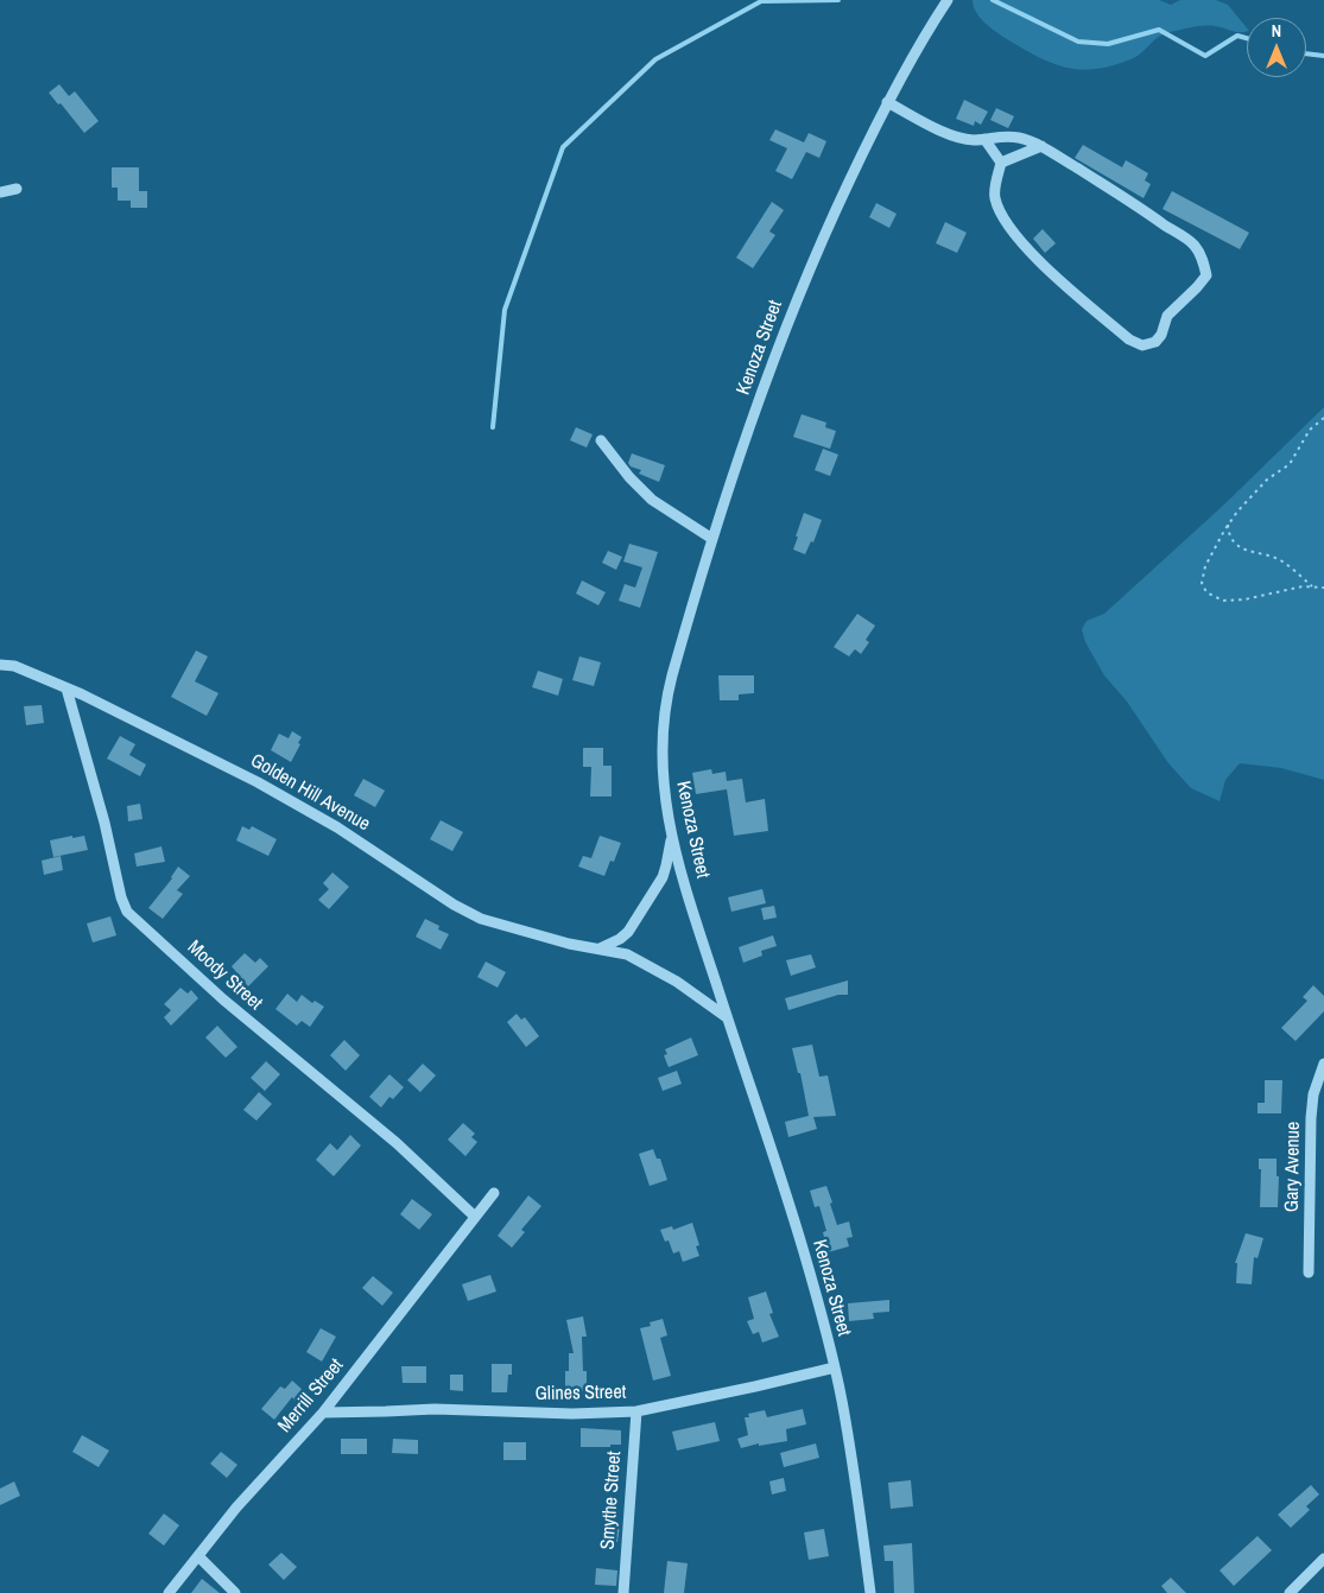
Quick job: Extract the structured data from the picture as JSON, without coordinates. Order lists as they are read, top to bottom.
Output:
{
  "streets": {
    "street": [
      "Kenoza Street",
      "Golden Hill Avenue",
      "Moody Street",
      "Gary Avenue",
      "Glines Street",
      "Merrill Street",
      "Smythe Street"
    ]
  },
  "crossings": [
    ["Kenoza Street", "Golden Hill Avenue"],
    ["Kenoza Street", "Glines Street"],
    ["Golden Hill Avenue", "Moody Street"],
    ["Moody Street", "Merrill Street"],
    ["Glines Street", "Merrill Street"],
    ["Glines Street", "Smythe Street"]
  ],
  "north": "top"
}
